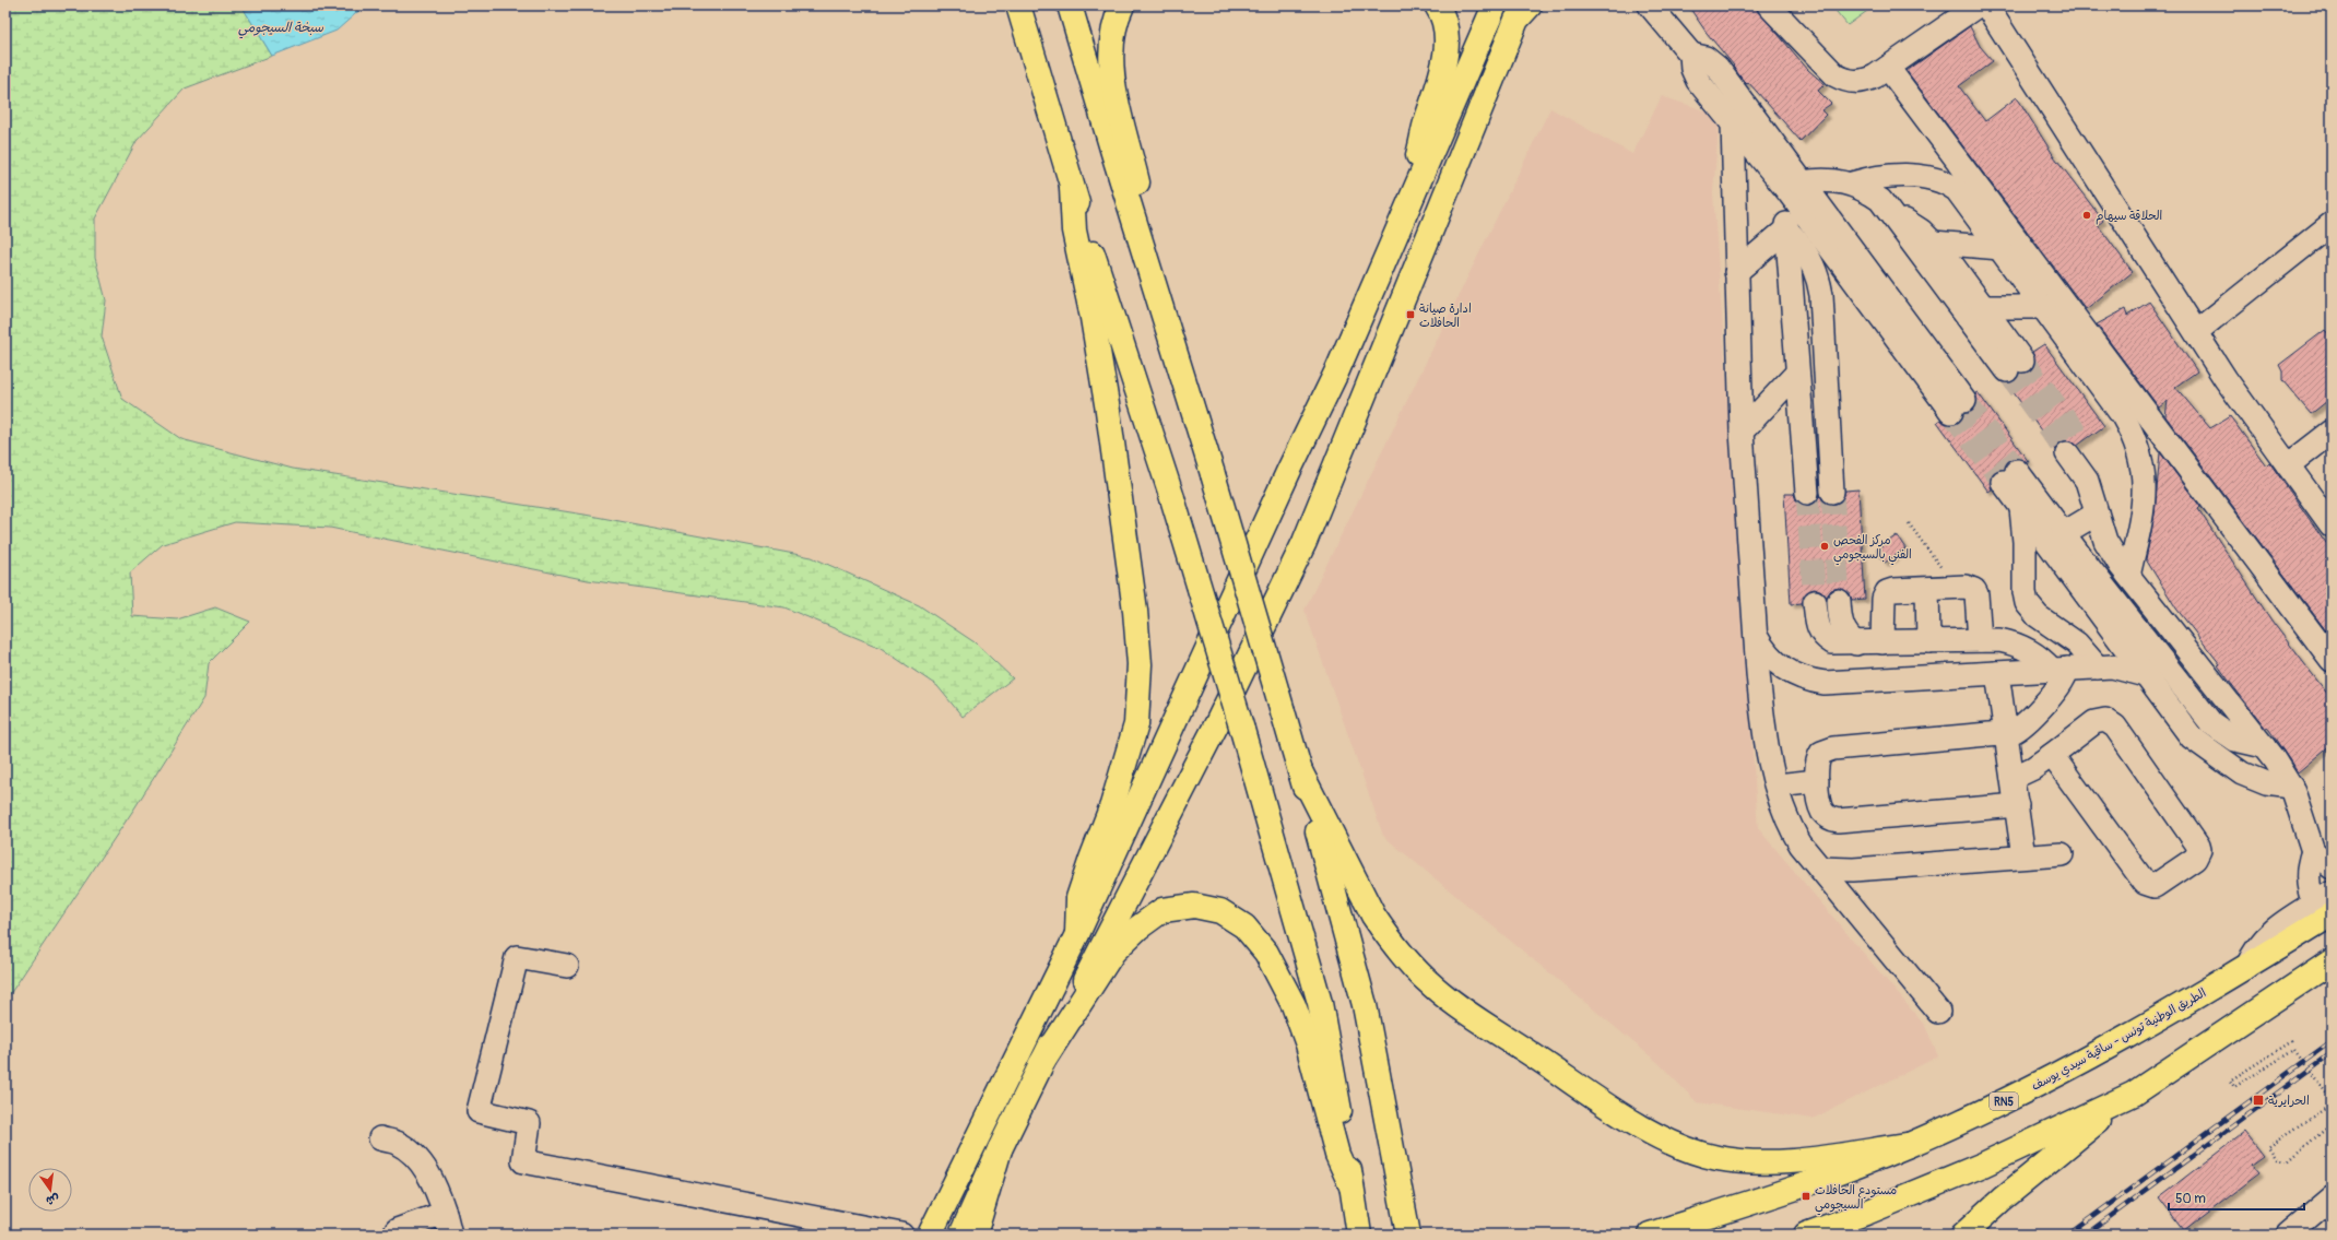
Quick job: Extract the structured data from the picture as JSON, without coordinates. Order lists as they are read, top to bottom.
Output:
{
  "streets": {
    "main road": ["الطريق الوطنية تونس - ساقية سيدي يوسف", "RN5"]
  },
  "water": ["سبخة السيجومي"],
  "places": {
    "other": ["الحلاقة سيهام", "مركز الفحص الفني بالسيجومي"],
    "transit": ["ادارة صيانة الحافلات", "الحرايرية", "مستودع الحافلات السيجومي"]
  },
  "scale_bar": "50 m",
  "north": "bottom"
}
